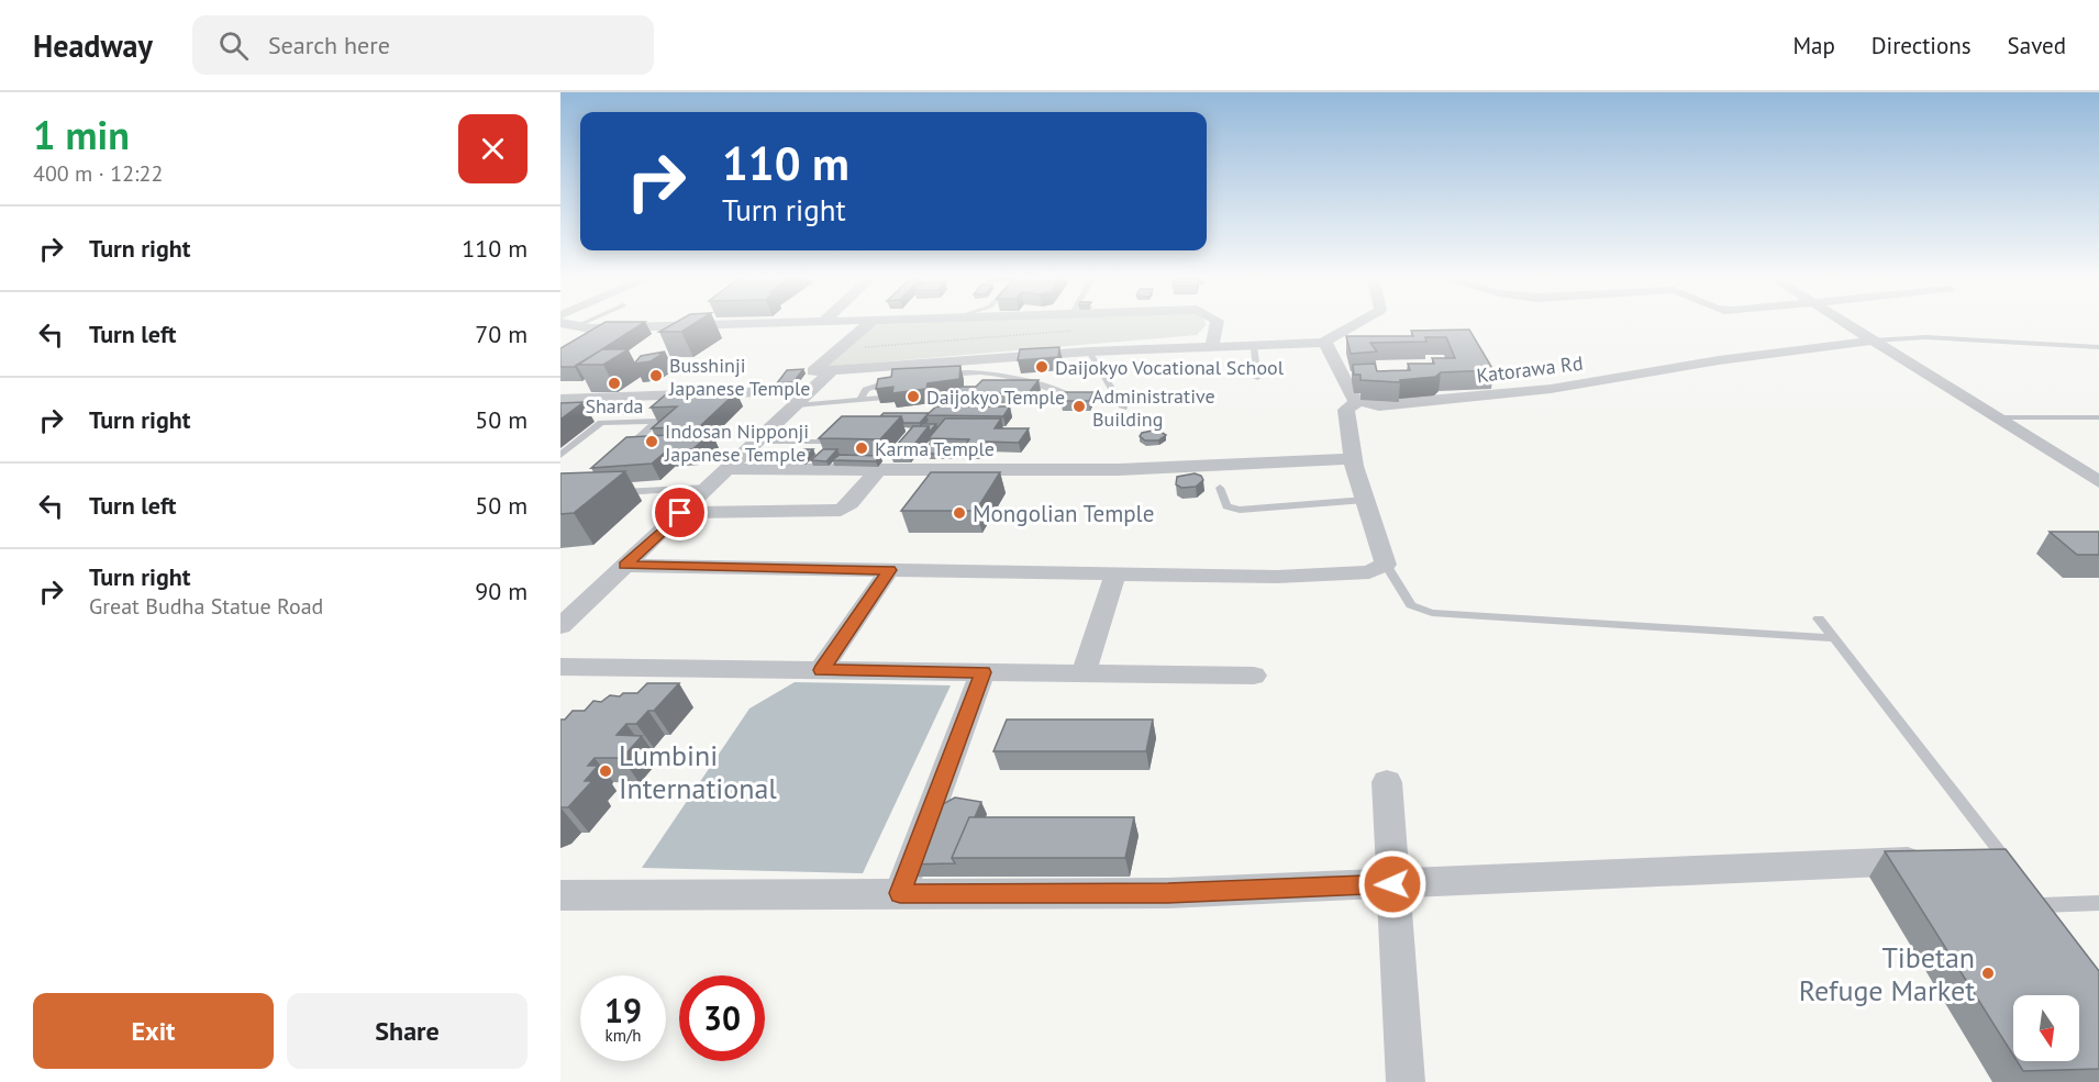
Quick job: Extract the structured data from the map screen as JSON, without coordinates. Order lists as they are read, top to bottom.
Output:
{
  "streets": {
    "street": ["Katorawa Rd"]
  },
  "places": [
    "Daijokyo Vocational School",
    "Busshinji Japanese Temple",
    "Sharda",
    "Daijokyo Temple",
    "Administrative Building",
    "Indosan Nipponji Japanese Temple",
    "Karma Temple",
    "Mongolian Temple",
    "Lumbini International",
    "Tibetan Refuge Market"
  ],
  "north": "bottom",
  "page": {
    "header": "Headway",
    "search": "Search here",
    "nav": ["Map", "Directions", "Saved"],
    "heading": ["1 min", "400 m · 12:22"],
    "turn": ["110 m", "Turn right"],
    "list": [
      {
        "name": "Turn right",
        "value": "110 m"
      },
      {
        "name": "Turn left",
        "value": "70 m"
      },
      {
        "name": "Turn right",
        "value": "50 m"
      },
      {
        "name": "Turn left",
        "value": "50 m"
      },
      {
        "name": "Turn right",
        "note": "Great Budha Statue Road",
        "value": "90 m"
      }
    ],
    "speed": "19 km/h",
    "limit": "30",
    "buttons": ["Exit", "Share"]
  }
}
